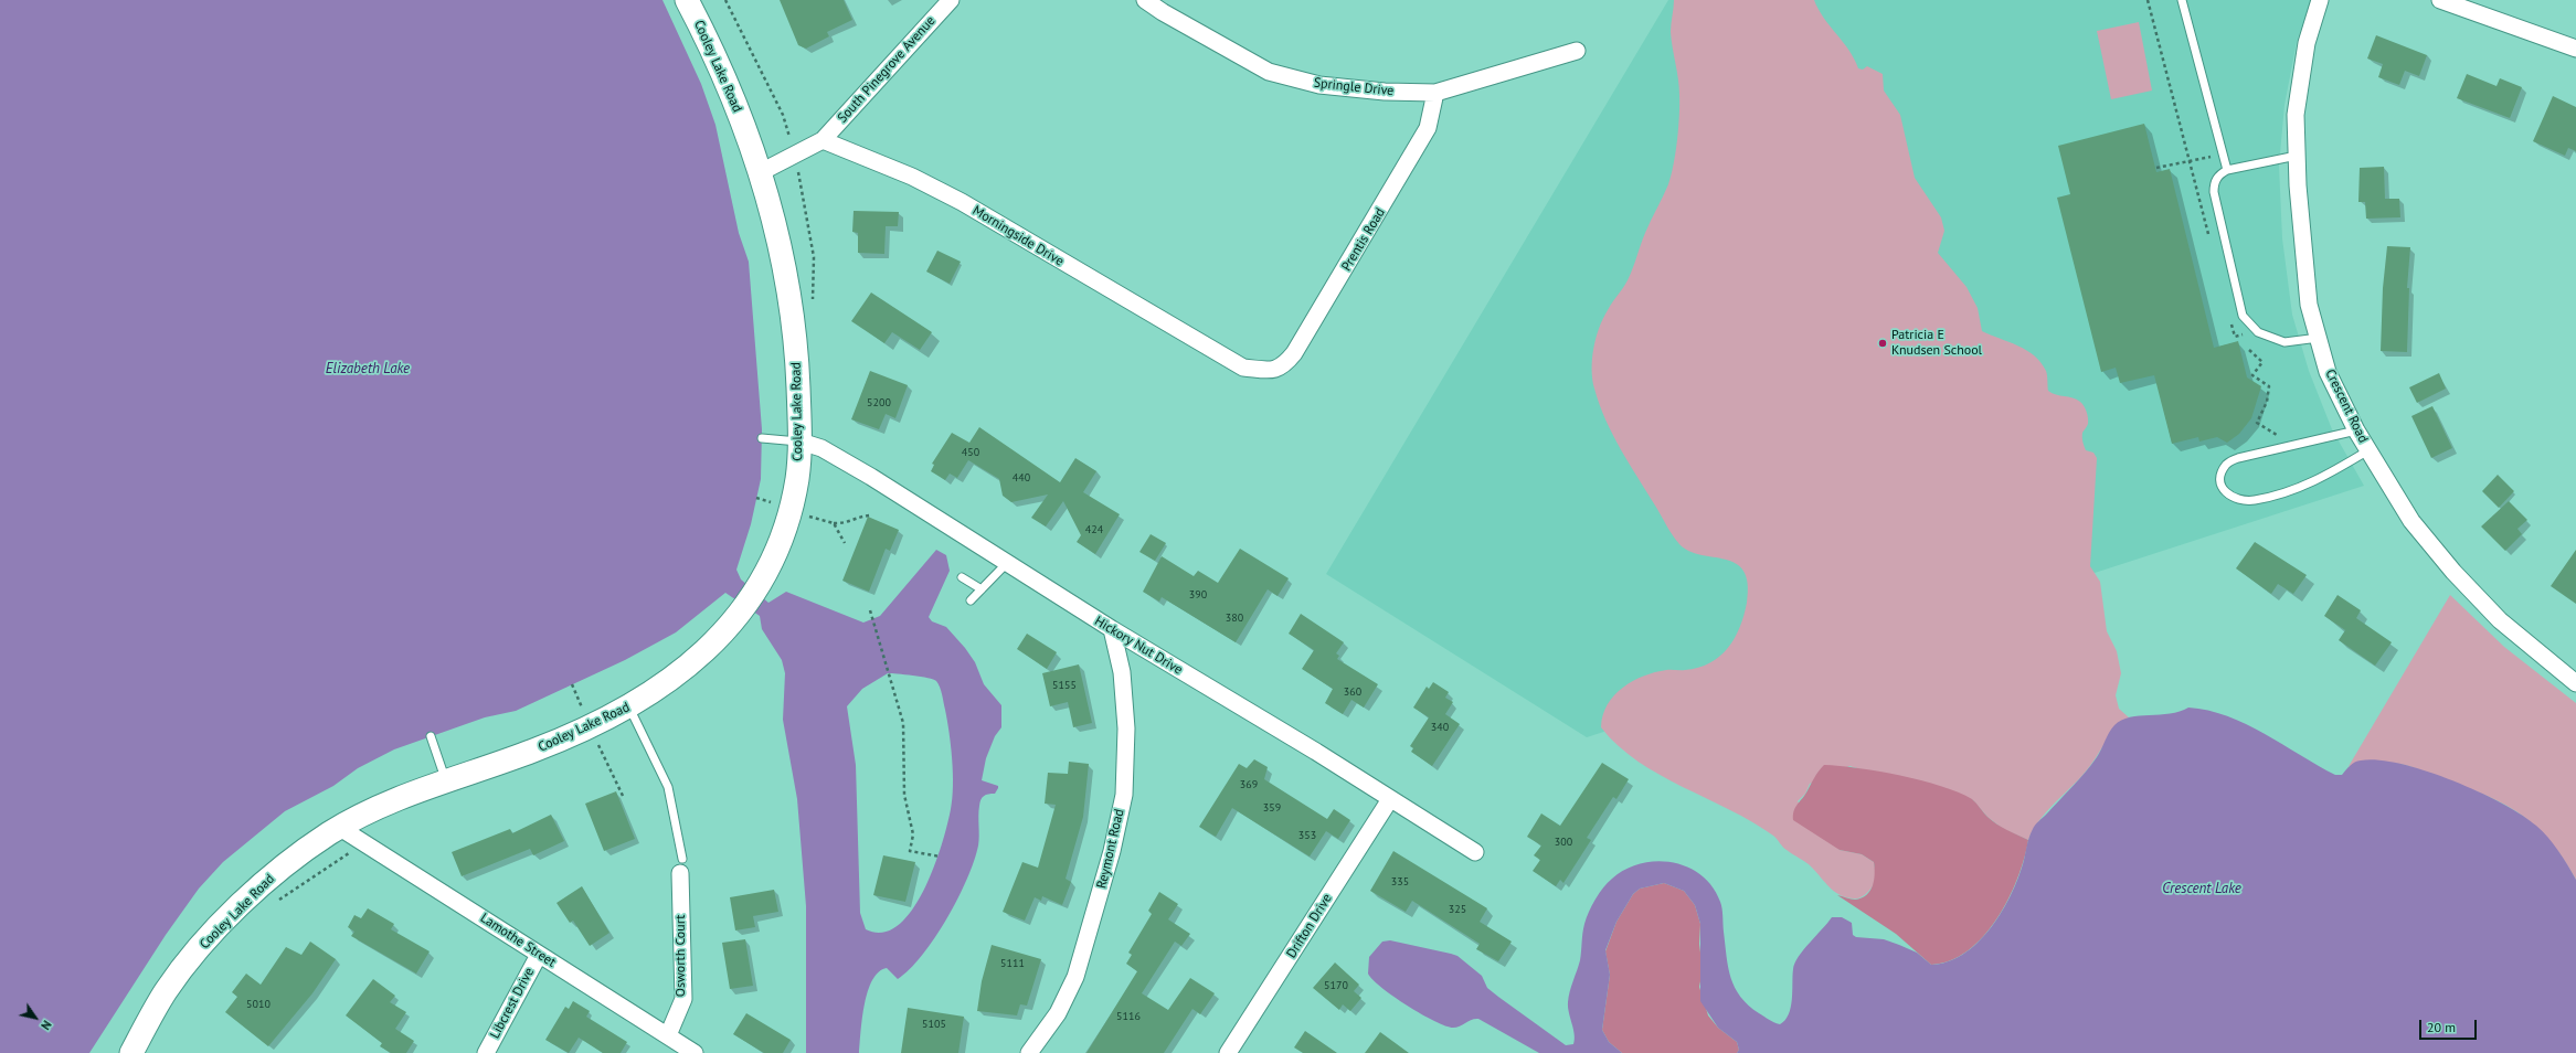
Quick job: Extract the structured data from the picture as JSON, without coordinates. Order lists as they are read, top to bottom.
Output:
{
  "streets": {
    "main road": ["Cooley Lake Road"],
    "street": [
      "South Pinegrove Avenue",
      "Springle Drive",
      "Morningside Drive",
      "Prentis Road",
      "Crescent Road",
      "Hickory Nut Drive",
      "Reymont Road",
      "Drifton Drive",
      "Lamothe Street",
      "Osworth Court",
      "Libcrest Drive"
    ]
  },
  "crossings": [
    ["Cooley Lake Road", "Hickory Nut Drive"],
    ["Cooley Lake Road", "Lamothe Street"],
    ["South Pinegrove Avenue", "Morningside Drive"],
    ["Springle Drive", "Prentis Road"],
    ["Morningside Drive", "Prentis Road"],
    ["Hickory Nut Drive", "Reymont Road"],
    ["Hickory Nut Drive", "Drifton Drive"],
    ["Lamothe Street", "Osworth Court"],
    ["Lamothe Street", "Libcrest Drive"]
  ],
  "water": ["Elizabeth Lake", "Crescent Lake"],
  "places": ["Patricia E Knudsen School"],
  "house_numbers": [
    "5200",
    "450",
    "440",
    "424",
    "390",
    "380",
    "5155",
    "360",
    "340",
    "369",
    "359",
    "353",
    "300",
    "335",
    "325",
    "5111",
    "5170",
    "5010",
    "5116",
    "5105"
  ],
  "scale_bar": "20 m",
  "north": "bottom right"
}
